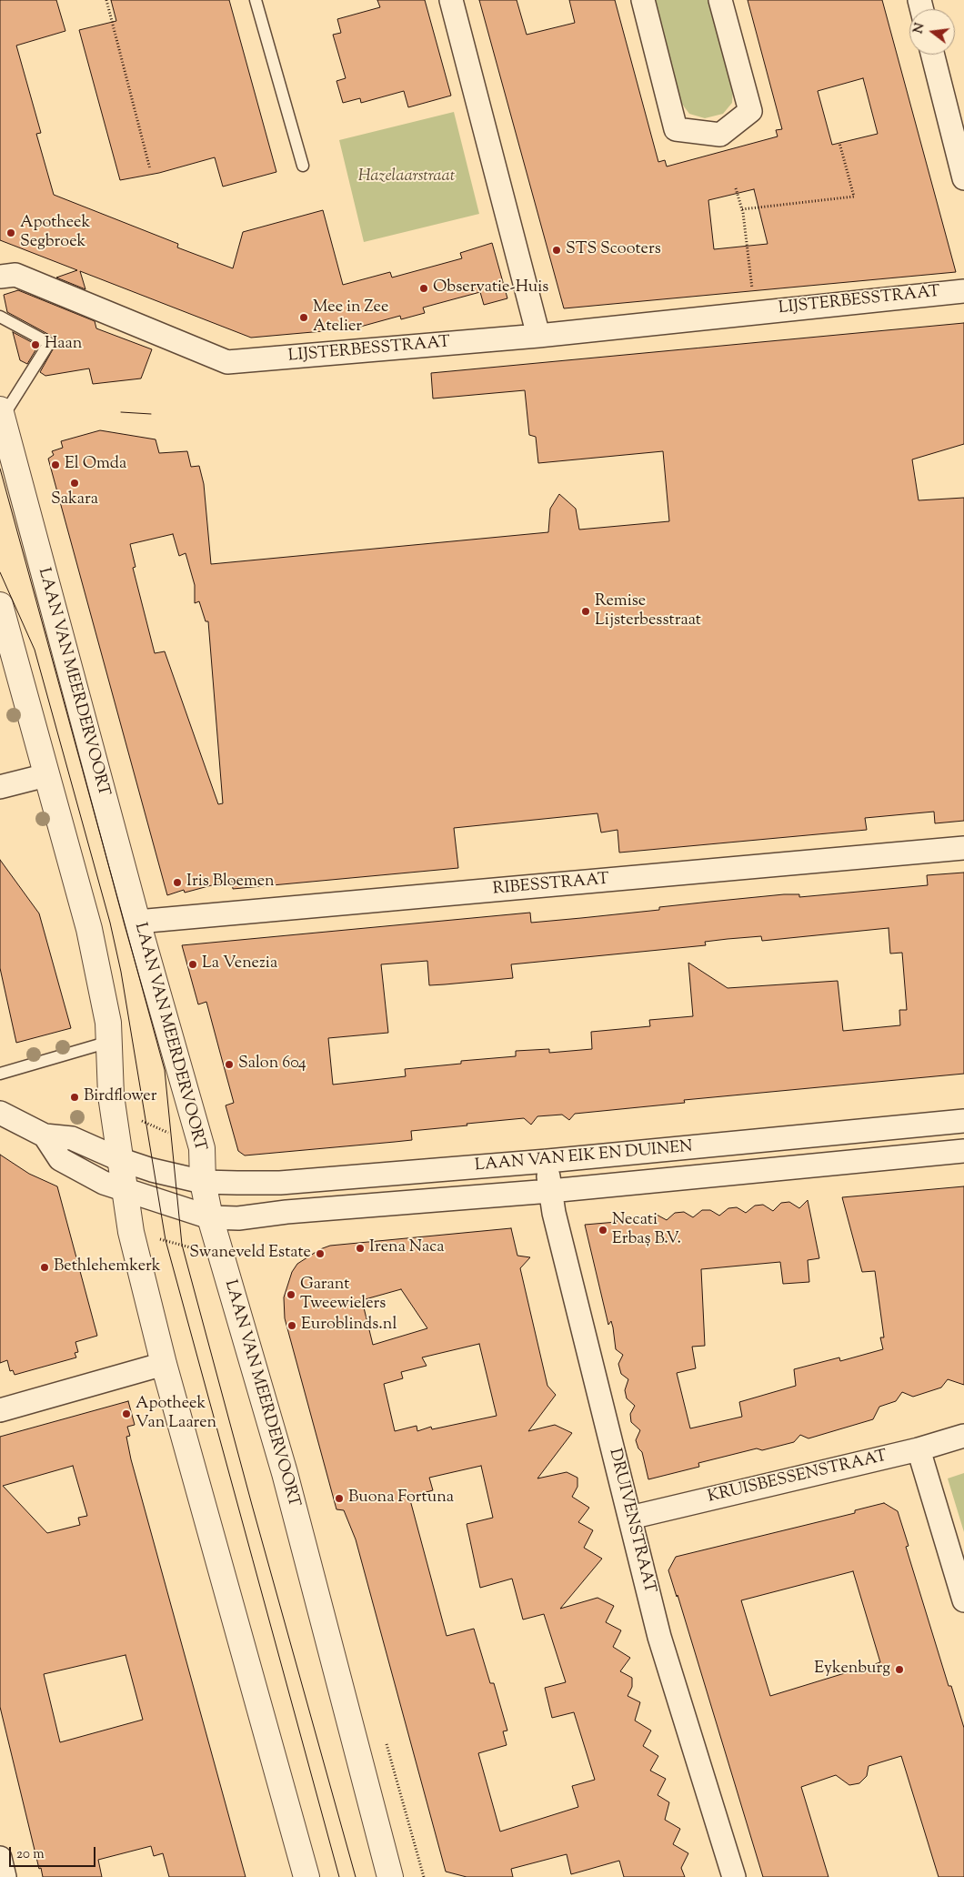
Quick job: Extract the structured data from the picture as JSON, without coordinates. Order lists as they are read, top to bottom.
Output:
{
  "streets": {
    "street": [
      "LIJSTERBESSTRAAT",
      "LAAN VAN MEERDERVOORT",
      "RIBESSTRAAT",
      "LAAN VAN EIK EN DUINEN",
      "KRUISBESSENSTRAAT",
      "DRUIVENSTRAAT"
    ]
  },
  "crossings": [
    ["LAAN VAN MEERDERVOORT", "RIBESSTRAAT"],
    ["LAAN VAN MEERDERVOORT", "LAAN VAN EIK EN DUINEN"],
    ["LAAN VAN EIK EN DUINEN", "DRUIVENSTRAAT"],
    ["KRUISBESSENSTRAAT", "DRUIVENSTRAAT"]
  ],
  "parks": ["Hazelaarstraat"],
  "places": [
    "Apotheek Segbroek",
    "STS Scooters",
    "Observatie-Huis",
    "Mee in Zee Atelier",
    "Haan",
    "El Omda",
    "Sakara",
    "Remise Lijsterbesstraat",
    "Iris Bloemen",
    "La Venezia",
    "Salon 604",
    "Birdflower",
    "Necati Erbaş B.V.",
    "Irena Naca",
    "Swaneveld Estate",
    "Bethlehemkerk",
    "Garant Tweewielers",
    "Euroblinds.nl",
    "Apotheek Van Laaren",
    "Buona Fortuna",
    "Eykenburg"
  ],
  "scale_bar": "20 m",
  "north": "left"
}
